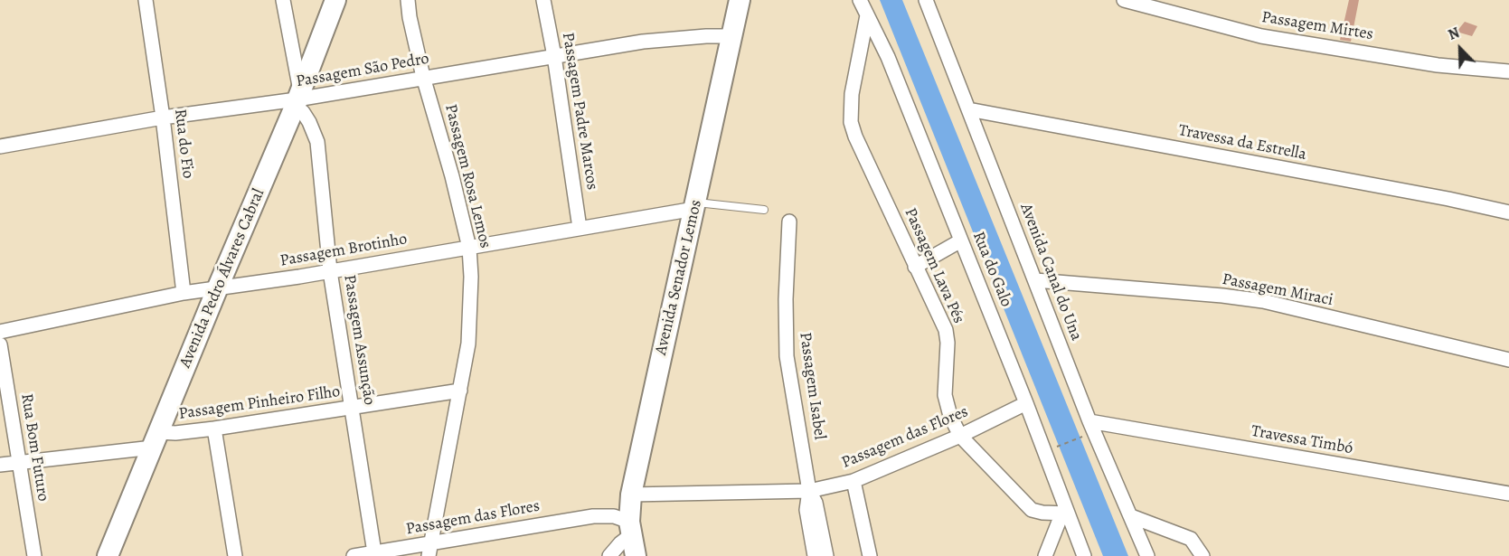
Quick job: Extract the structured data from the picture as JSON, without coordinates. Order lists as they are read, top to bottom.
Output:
{
  "streets": {
    "main road": ["Avenida Senador Lemos", "Avenida Pedro Álvares Cabral"],
    "street": [
      "Passagem Mirtes",
      "Passagem São Pedro",
      "Passagem Padre Marcos",
      "Travessa da Estrella",
      "Rua do Fio",
      "Passagem Rosa Lemos",
      "Passagem Brotinho",
      "Passagem Lava Pés",
      "Rua do Galo",
      "Avenida Canal do Una",
      "Passagem Miraci",
      "Passagem Assunção",
      "Passagem Isabel",
      "Passagem Pinheiro Filho",
      "Passagem das Flores",
      "Travessa Timbó",
      "Rua Bom Futuro"
    ]
  },
  "crossings": [
    ["Passagem São Pedro", "Passagem Padre Marcos"],
    ["Passagem São Pedro", "Rua do Fio"],
    ["Passagem São Pedro", "Passagem Rosa Lemos"],
    ["Passagem São Pedro", "Avenida Senador Lemos"],
    ["Passagem São Pedro", "Avenida Pedro Álvares Cabral"],
    ["Passagem São Pedro", "Passagem Assunção"],
    ["Passagem Padre Marcos", "Passagem Brotinho"],
    ["Travessa da Estrella", "Avenida Canal do Una"],
    ["Rua do Fio", "Passagem Brotinho"],
    ["Passagem Rosa Lemos", "Passagem Brotinho"],
    ["Passagem Rosa Lemos", "Passagem Pinheiro Filho"],
    ["Passagem Rosa Lemos", "Passagem das Flores"],
    ["Passagem Brotinho", "Avenida Senador Lemos"],
    ["Passagem Brotinho", "Avenida Pedro Álvares Cabral"],
    ["Passagem Brotinho", "Passagem Assunção"],
    ["Passagem Lava Pés", "Rua do Galo"],
    ["Passagem Lava Pés", "Passagem das Flores"],
    ["Rua do Galo", "Passagem das Flores"],
    ["Avenida Canal do Una", "Passagem Miraci"],
    ["Avenida Canal do Una", "Travessa Timbó"],
    ["Avenida Senador Lemos", "Passagem das Flores"],
    ["Avenida Pedro Álvares Cabral", "Passagem Assunção"],
    ["Avenida Pedro Álvares Cabral", "Passagem Pinheiro Filho"],
    ["Passagem Assunção", "Passagem Pinheiro Filho"],
    ["Passagem Assunção", "Passagem das Flores"],
    ["Passagem Isabel", "Passagem das Flores"],
    ["Passagem Pinheiro Filho", "Rua Bom Futuro"]
  ],
  "north": "top left"
}
